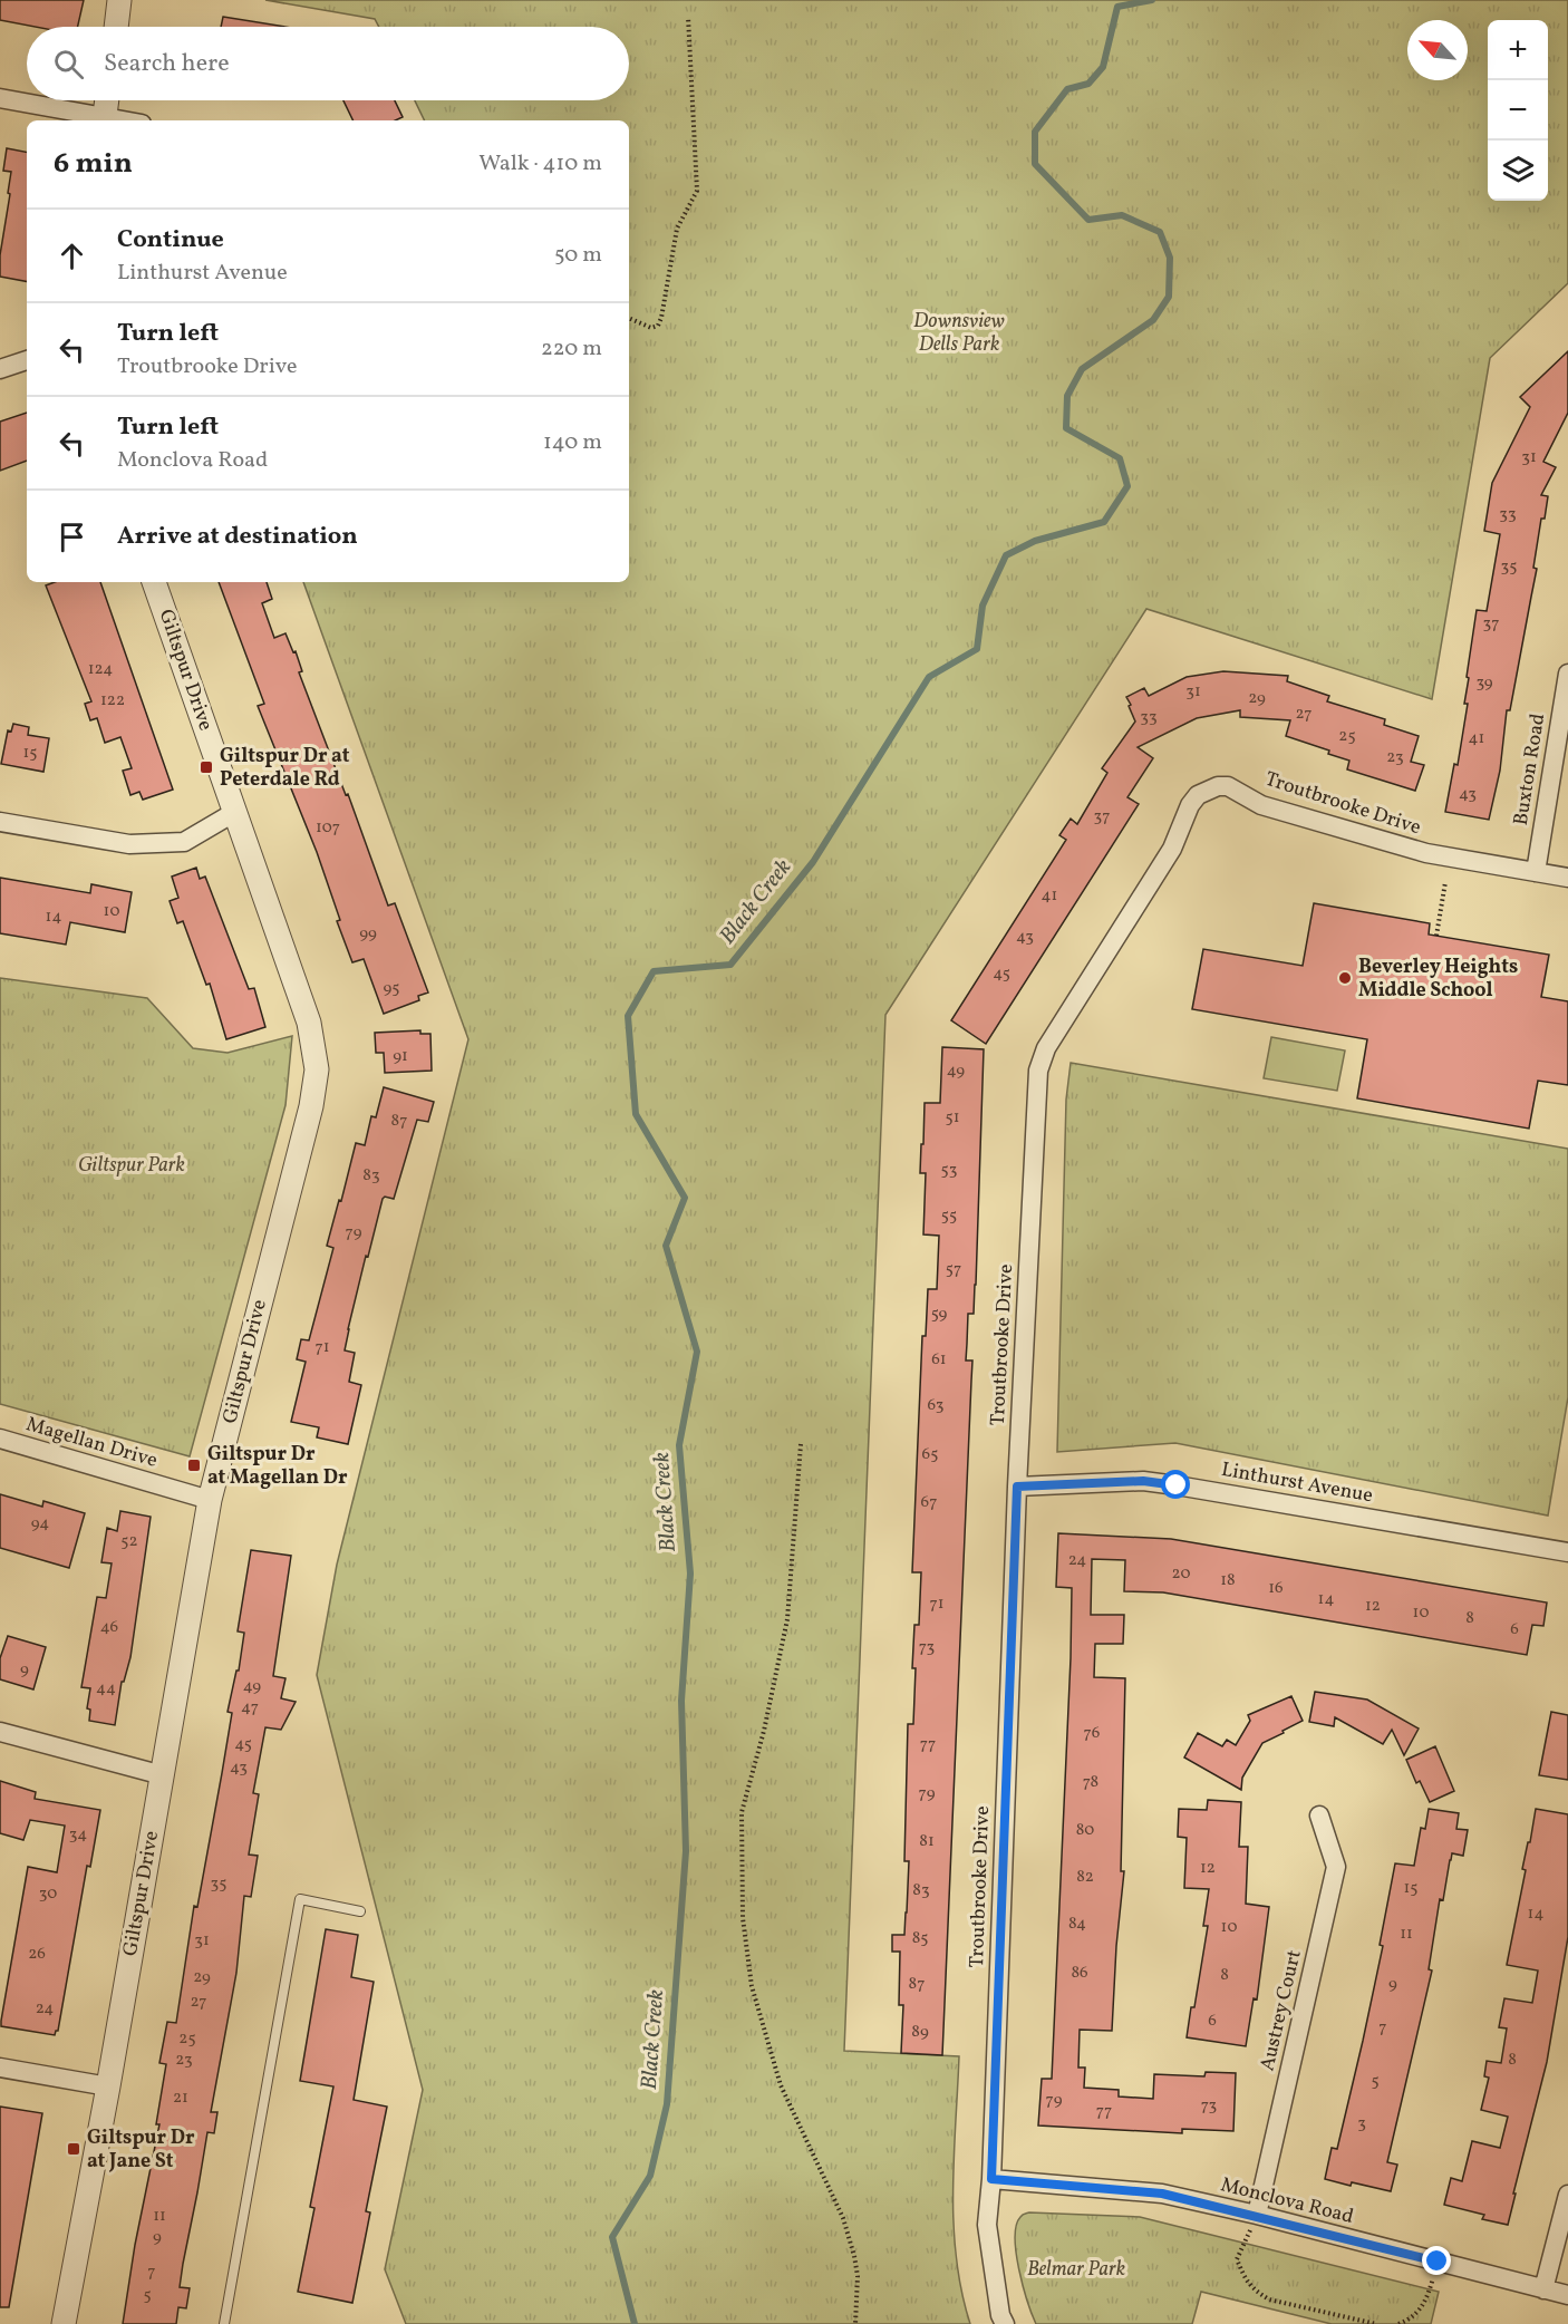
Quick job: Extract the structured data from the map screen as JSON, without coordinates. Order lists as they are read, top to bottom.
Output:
{
  "streets": {
    "street": [
      "Giltspur Drive",
      "Buxton Road",
      "Troutbrooke Drive",
      "Magellan Drive",
      "Linthurst Avenue",
      "Austrey Court",
      "Monclova Road"
    ]
  },
  "crossings": [
    ["Giltspur Drive", "Magellan Drive"],
    ["Buxton Road", "Troutbrooke Drive"],
    ["Troutbrooke Drive", "Linthurst Avenue"],
    ["Troutbrooke Drive", "Monclova Road"],
    ["Austrey Court", "Monclova Road"]
  ],
  "water": ["Black Creek"],
  "parks": ["Downsview Dells Park", "Giltspur Park", "Belmar Park"],
  "places": {
    "transit": ["Giltspur Dr at Peterdale Rd", "Giltspur Dr at Magellan Dr", "Giltspur Dr at Jane St"],
    "other": ["Beverley Heights Middle School"]
  },
  "house_numbers": [
    "31",
    "33",
    "35",
    "37",
    "124",
    "39",
    "31",
    "29",
    "122",
    "27",
    "33",
    "25",
    "41",
    "15",
    "23",
    "43",
    "37",
    "107",
    "41",
    "10",
    "14",
    "99",
    "43",
    "45",
    "95",
    "91",
    "49",
    "51",
    "87",
    "53",
    "83",
    "55",
    "79",
    "57",
    "59",
    "71",
    "61",
    "63",
    "65",
    "67",
    "94",
    "52",
    "24",
    "20",
    "18",
    "16",
    "14",
    "71",
    "12",
    "10",
    "8",
    "46",
    "6",
    "73",
    "9",
    "49",
    "44",
    "47",
    "76",
    "45",
    "77",
    "43",
    "78",
    "79",
    "80",
    "34",
    "81",
    "12",
    "82",
    "35",
    "15",
    "83",
    "30",
    "14",
    "84",
    "10",
    "11",
    "85",
    "31",
    "26",
    "86",
    "8",
    "29",
    "87",
    "9",
    "27",
    "24",
    "6",
    "7",
    "89",
    "25",
    "23",
    "8",
    "5",
    "21",
    "79",
    "73",
    "77",
    "3",
    "11",
    "9",
    "7",
    "5"
  ],
  "north": "top left",
  "page": {
    "map_buttons": ["+", "−"],
    "search": "Search here",
    "heading": ["6 min", "Walk · 410 m"],
    "list": [
      ["Continue", "Linthurst Avenue", "50 m"],
      ["Turn left", "Troutbrooke Drive", "220 m"],
      ["Turn left", "Monclova Road", "140 m"],
      "Arrive at destination"
    ]
  }
}
